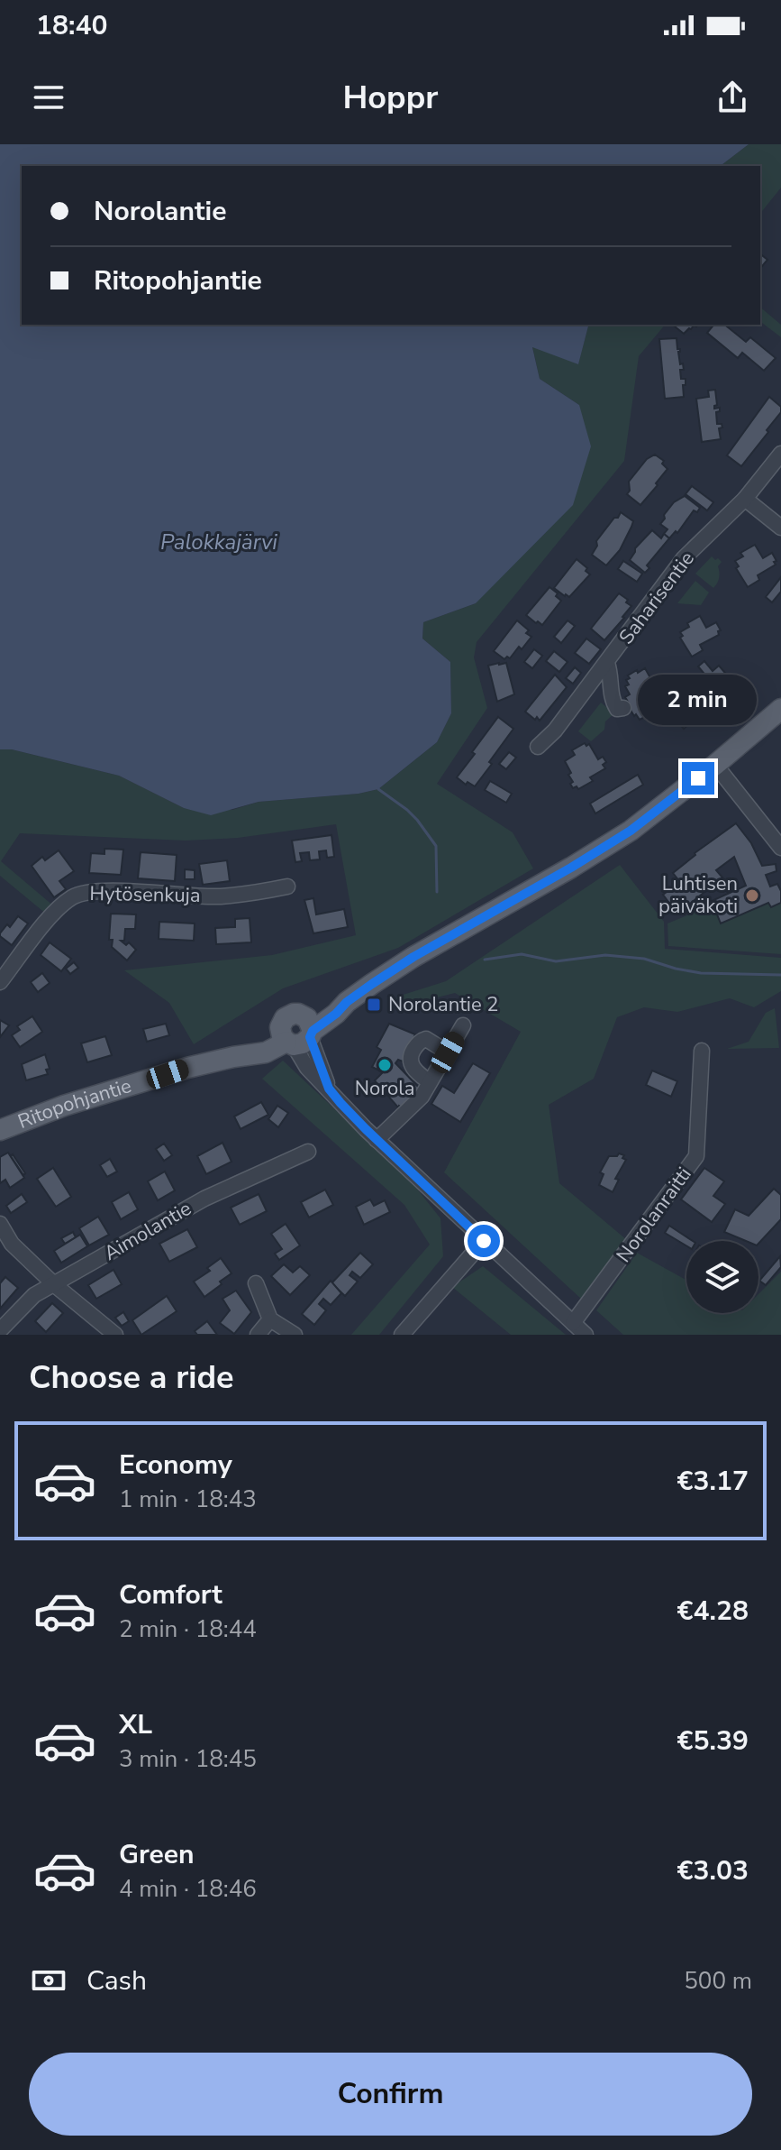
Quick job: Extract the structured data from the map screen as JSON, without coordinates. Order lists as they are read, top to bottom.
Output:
{
  "streets": {
    "main road": ["Ritopohjantie"],
    "street": [
      "Saharisentie",
      "Hytösenkuja",
      "Norolanraitti",
      "Aimolantie"
    ]
  },
  "water": ["Palokkajärvi"],
  "places": {
    "other": ["Luhtisen päiväkoti", "Norola"],
    "transit": ["Norolantie 2"]
  },
  "page": {
    "status": "18:40",
    "header": "Hoppr",
    "banner": ["Norolantie", "Ritopohjantie"],
    "bubble": "2 min",
    "heading": "Choose a ride",
    "list": [
      {
        "name": "Economy",
        "note": "1 min · 18:43",
        "value": "€3.17"
      },
      {
        "name": "Comfort",
        "note": "2 min · 18:44",
        "value": "€4.28"
      },
      {
        "name": "XL",
        "note": "3 min · 18:45",
        "value": "€5.39"
      },
      {
        "name": "Green",
        "note": "4 min · 18:46",
        "value": "€3.03"
      }
    ],
    "pay": ["Cash", "500 m"],
    "buttons": "Confirm"
  }
}
